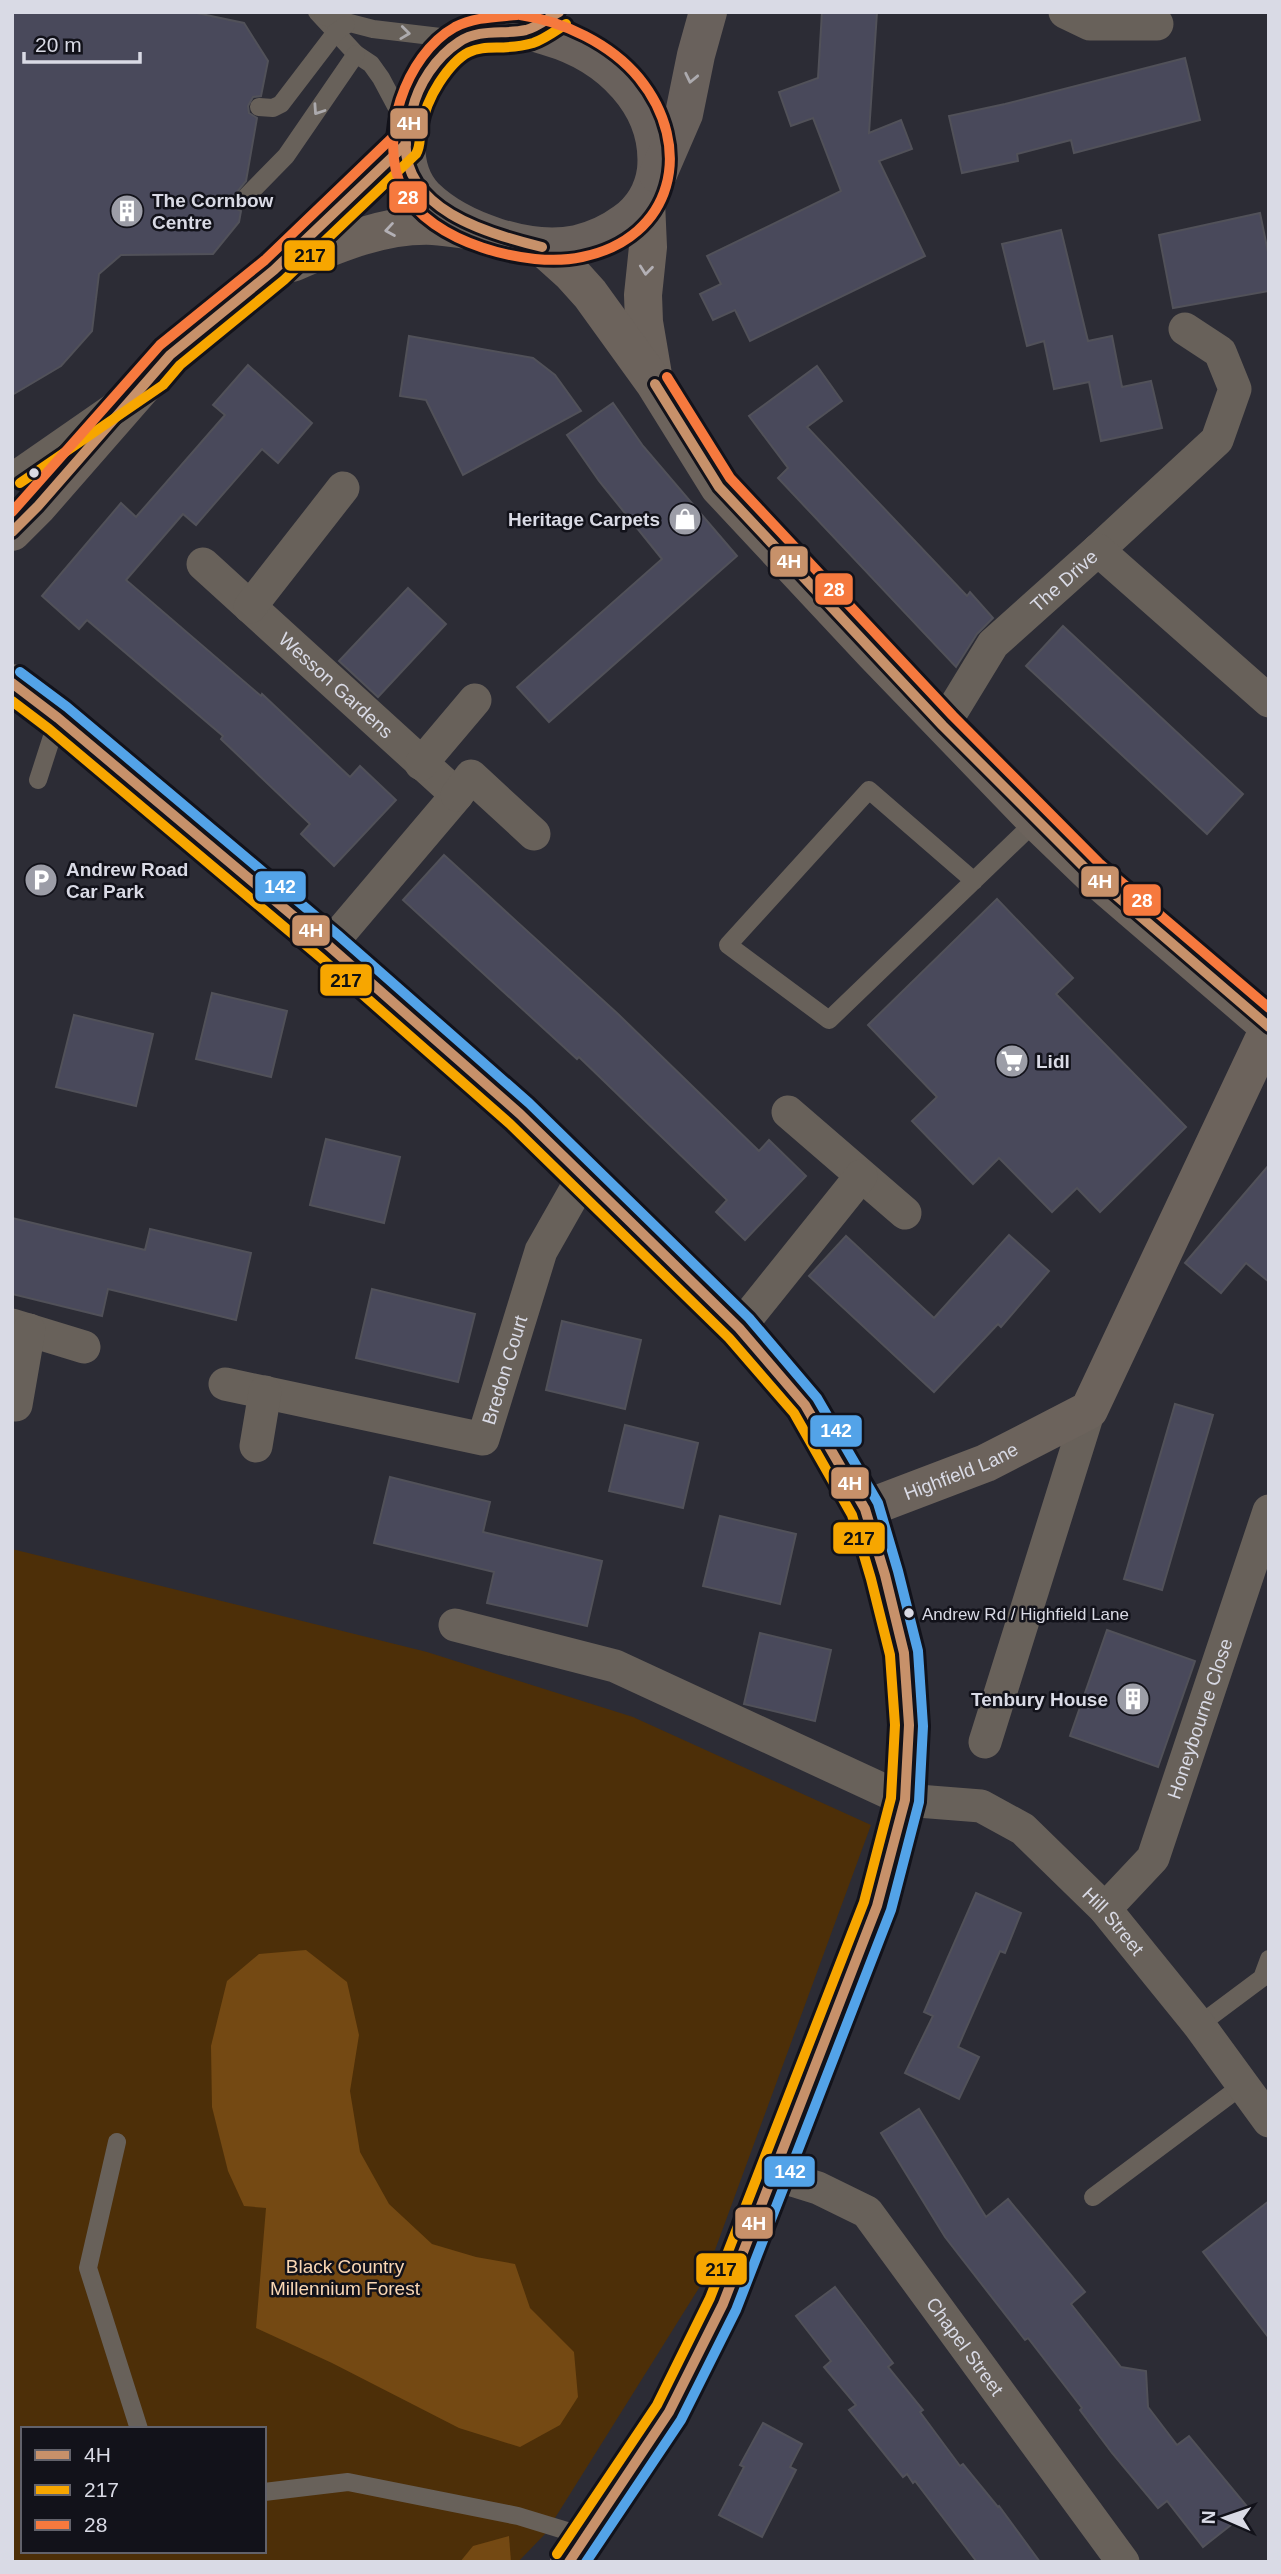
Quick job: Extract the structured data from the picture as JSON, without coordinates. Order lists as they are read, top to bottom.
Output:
{
  "streets": {
    "street": [
      "The Drive",
      "Wesson Gardens",
      "Bredon Court",
      "Highfield Lane",
      "Honeybourne Close",
      "Hill Street",
      "Chapel Street"
    ]
  },
  "crossings": [
    ["Honeybourne Close", "Hill Street"]
  ],
  "parks": ["Black Country Millennium Forest"],
  "places": {
    "building": ["The Cornbow Centre", "Tenbury House"],
    "shop": ["Heritage Carpets"],
    "parking": ["Andrew Road Car Park"],
    "supermarket": ["Lidl"],
    "other": ["Andrew Rd / Highfield Lane"]
  },
  "lines": [
    "transit line 4H",
    "transit line 28",
    "transit line 217",
    "transit line 142"
  ],
  "legend": ["4H", "217", "28"],
  "scale_bar": "20 m",
  "north": "left"
}
